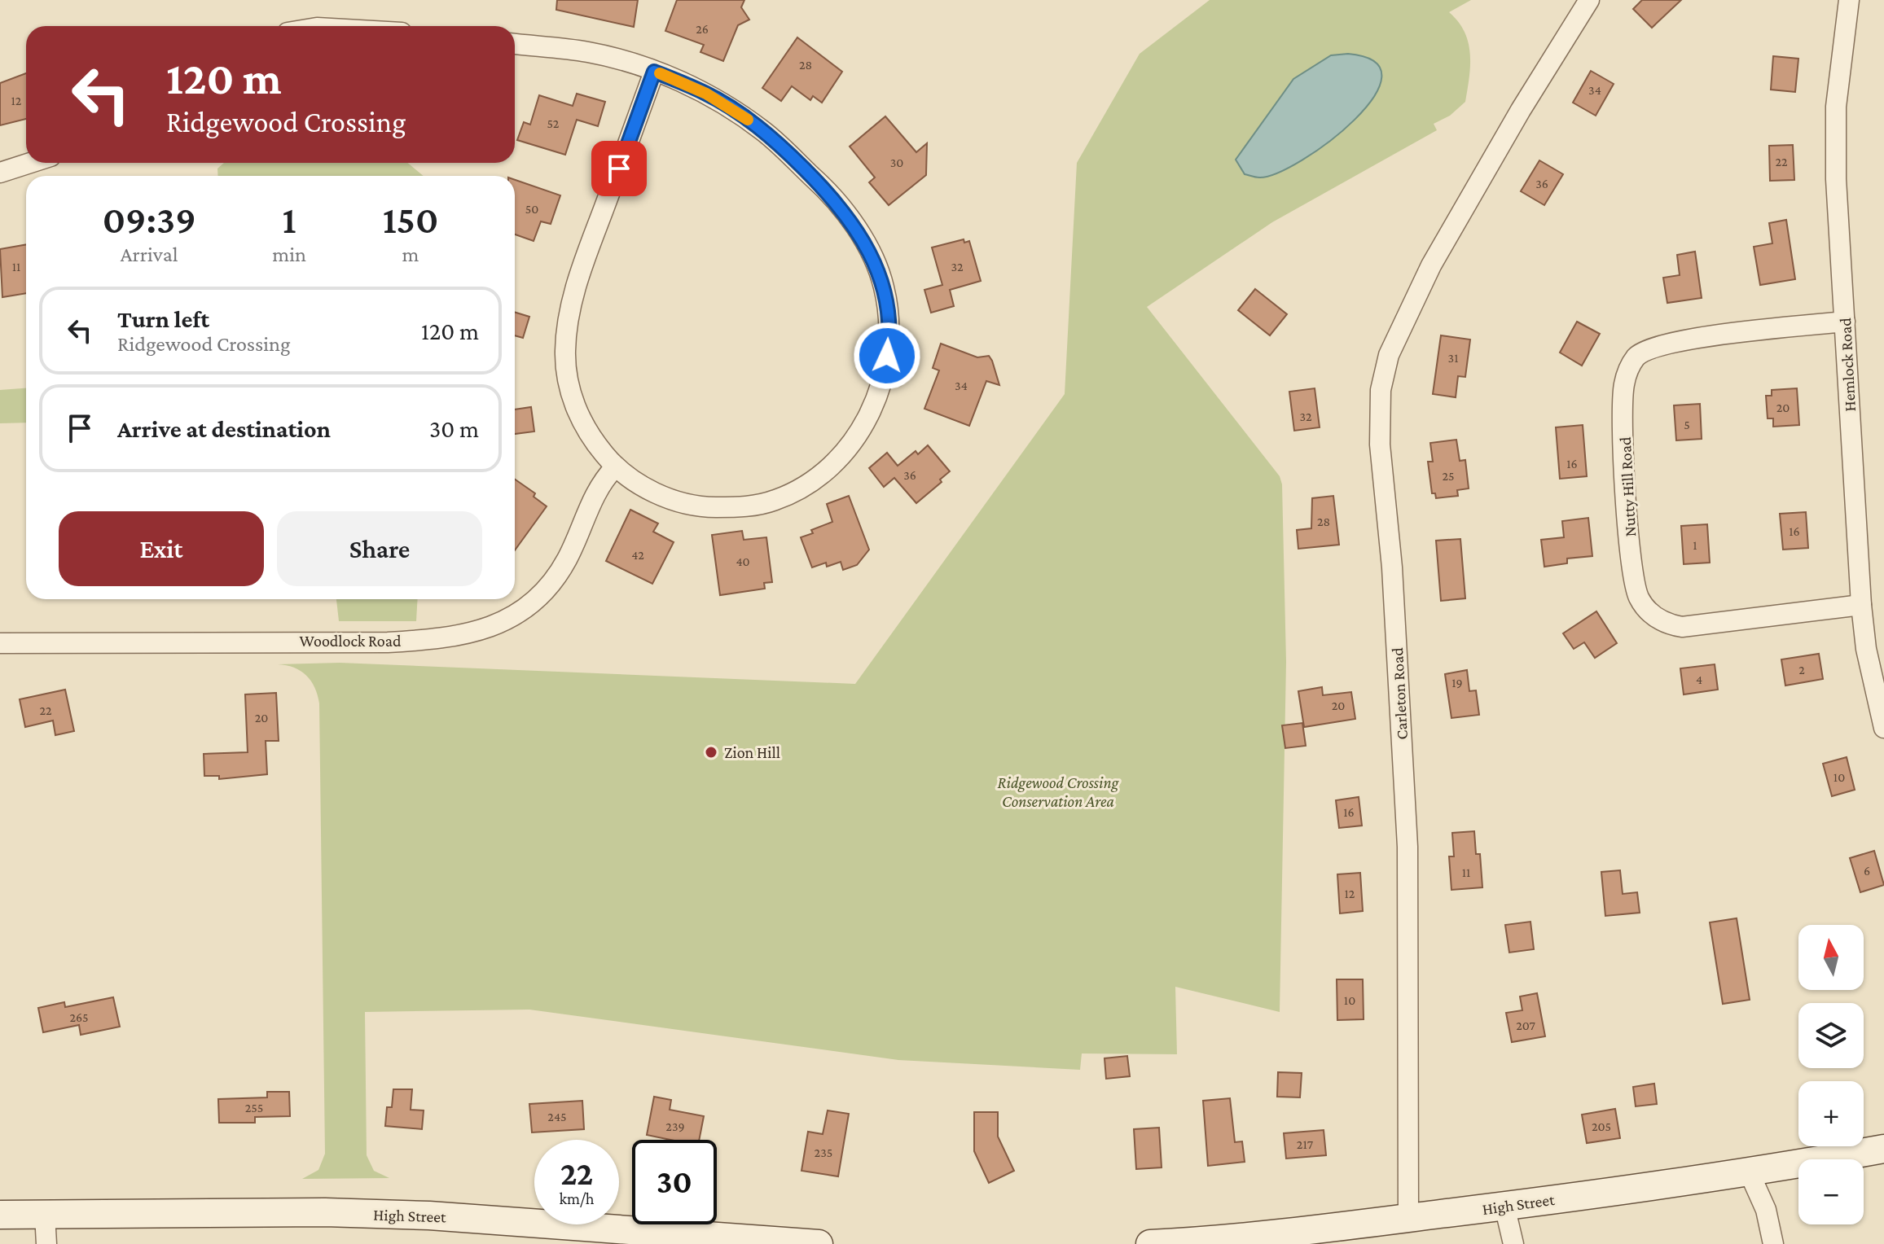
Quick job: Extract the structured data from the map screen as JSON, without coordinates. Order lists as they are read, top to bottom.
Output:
{
  "streets": {
    "main road": ["High Street"],
    "street": [
      "Hemlock Road",
      "Nutty Hill Road",
      "Woodlock Road",
      "Carleton Road"
    ]
  },
  "crossings": [
    ["Hemlock Road", "Nutty Hill Road"],
    ["Carleton Road", "High Street"]
  ],
  "parks": ["Ridgewood Crossing Conservation Area"],
  "places": ["Zion Hill"],
  "house_numbers": [
    "26",
    "28",
    "34",
    "12",
    "52",
    "22",
    "30",
    "36",
    "50",
    "11",
    "32",
    "31",
    "34",
    "20",
    "32",
    "5",
    "16",
    "36",
    "25",
    "28",
    "16",
    "1",
    "42",
    "40",
    "2",
    "4",
    "19",
    "20",
    "22",
    "20",
    "10",
    "16",
    "6",
    "11",
    "12",
    "10",
    "265",
    "207",
    "255",
    "245",
    "239",
    "205",
    "217",
    "235"
  ],
  "north": "top",
  "page": {
    "turn": ["120 m", "Ridgewood Crossing"],
    "eta": [
      "09:39",
      "Arrival",
      "1",
      "min",
      "150",
      "m"
    ],
    "list": [
      {
        "name": "Turn left",
        "note": "Ridgewood Crossing",
        "value": "120 m"
      },
      {
        "name": "Arrive at destination",
        "value": "30 m"
      }
    ],
    "buttons": ["Exit", "Share"],
    "map_buttons": ["+", "−"],
    "speed": "22 km/h",
    "limit": "30"
  }
}
